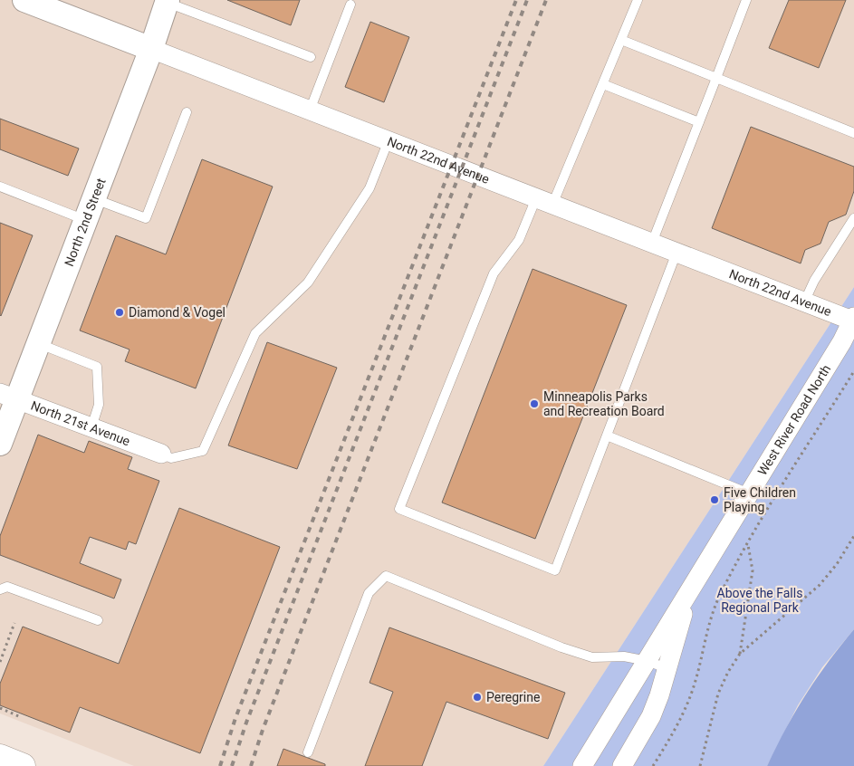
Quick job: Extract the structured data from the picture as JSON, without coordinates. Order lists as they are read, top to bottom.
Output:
{
  "streets": {
    "street": [
      "North 22nd Avenue",
      "North 2nd Street",
      "West River Road North",
      "North 21st Avenue"
    ]
  },
  "crossings": [
    ["North 22nd Avenue", "North 2nd Street"],
    ["North 22nd Avenue", "West River Road North"],
    ["North 2nd Street", "North 21st Avenue"]
  ],
  "parks": ["Above the Falls Regional Park"],
  "places": [
    "Diamond & Vogel",
    "Minneapolis Parks and Recreation Board",
    "Five Children Playing",
    "Peregrine"
  ]
}
